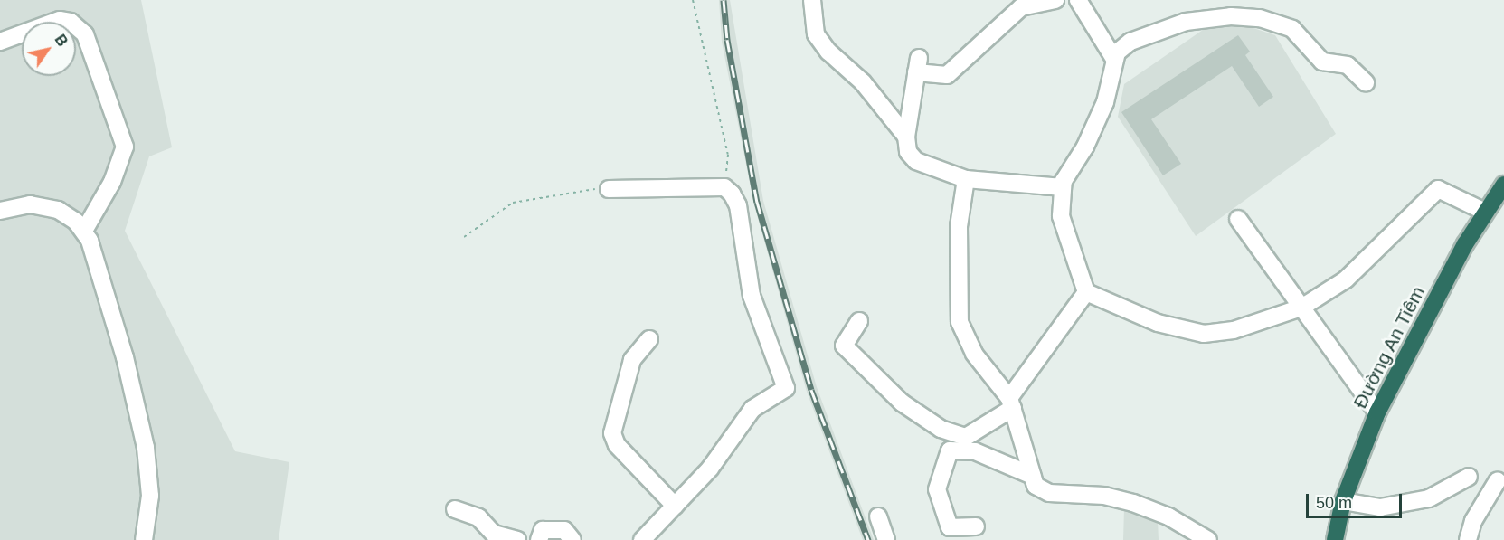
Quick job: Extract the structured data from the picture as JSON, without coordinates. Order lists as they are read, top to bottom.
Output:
{
  "streets": {
    "highway": ["Đường An Tiêm"]
  },
  "scale_bar": "50 m",
  "north": "top right"
}
